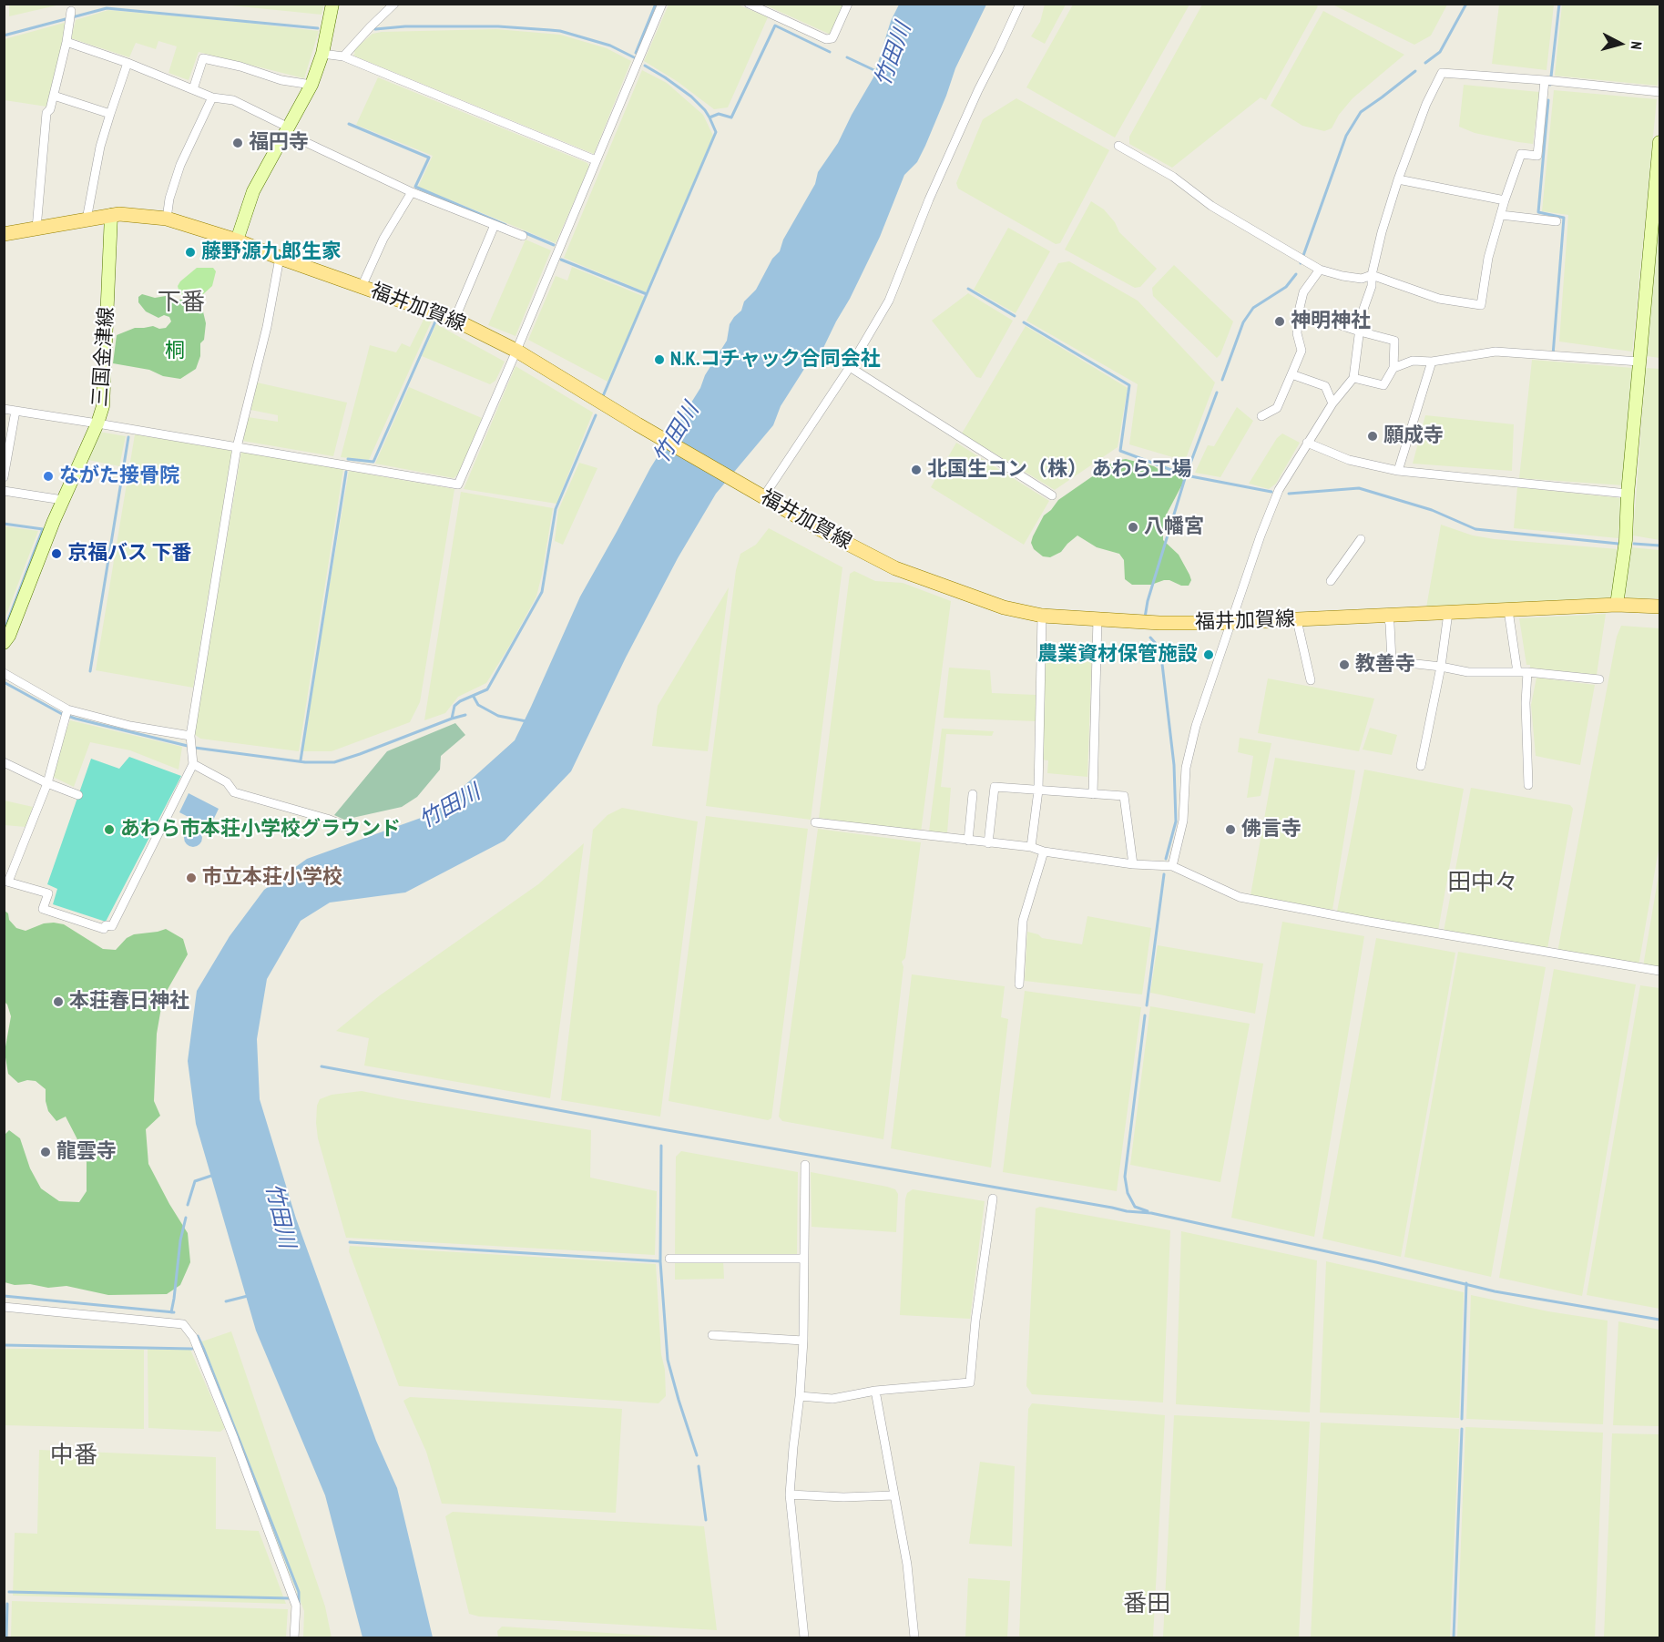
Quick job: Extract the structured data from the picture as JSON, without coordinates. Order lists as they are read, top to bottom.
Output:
{
  "streets": {
    "main road": ["福井加賀線", "三国金津線"]
  },
  "crossings": [
    ["福井加賀線", "三国金津線"]
  ],
  "districts": [
    "下番",
    "田中々",
    "中番",
    "番田"
  ],
  "water": ["竹田川"],
  "parks": ["桐"],
  "places": [
    "福円寺",
    "藤野源九郎生家",
    "神明神社",
    "N.K.コチャック合同会社",
    "願成寺",
    "北国生コン（株） あわら工場",
    "ながた接骨院",
    "八幡宮",
    "京福バス 下番",
    "農業資材保管施設",
    "教善寺",
    "あわら市本荘小学校グラウンド",
    "佛言寺",
    "市立本荘小学校",
    "本荘春日神社",
    "龍雲寺"
  ],
  "north": "right"
}
